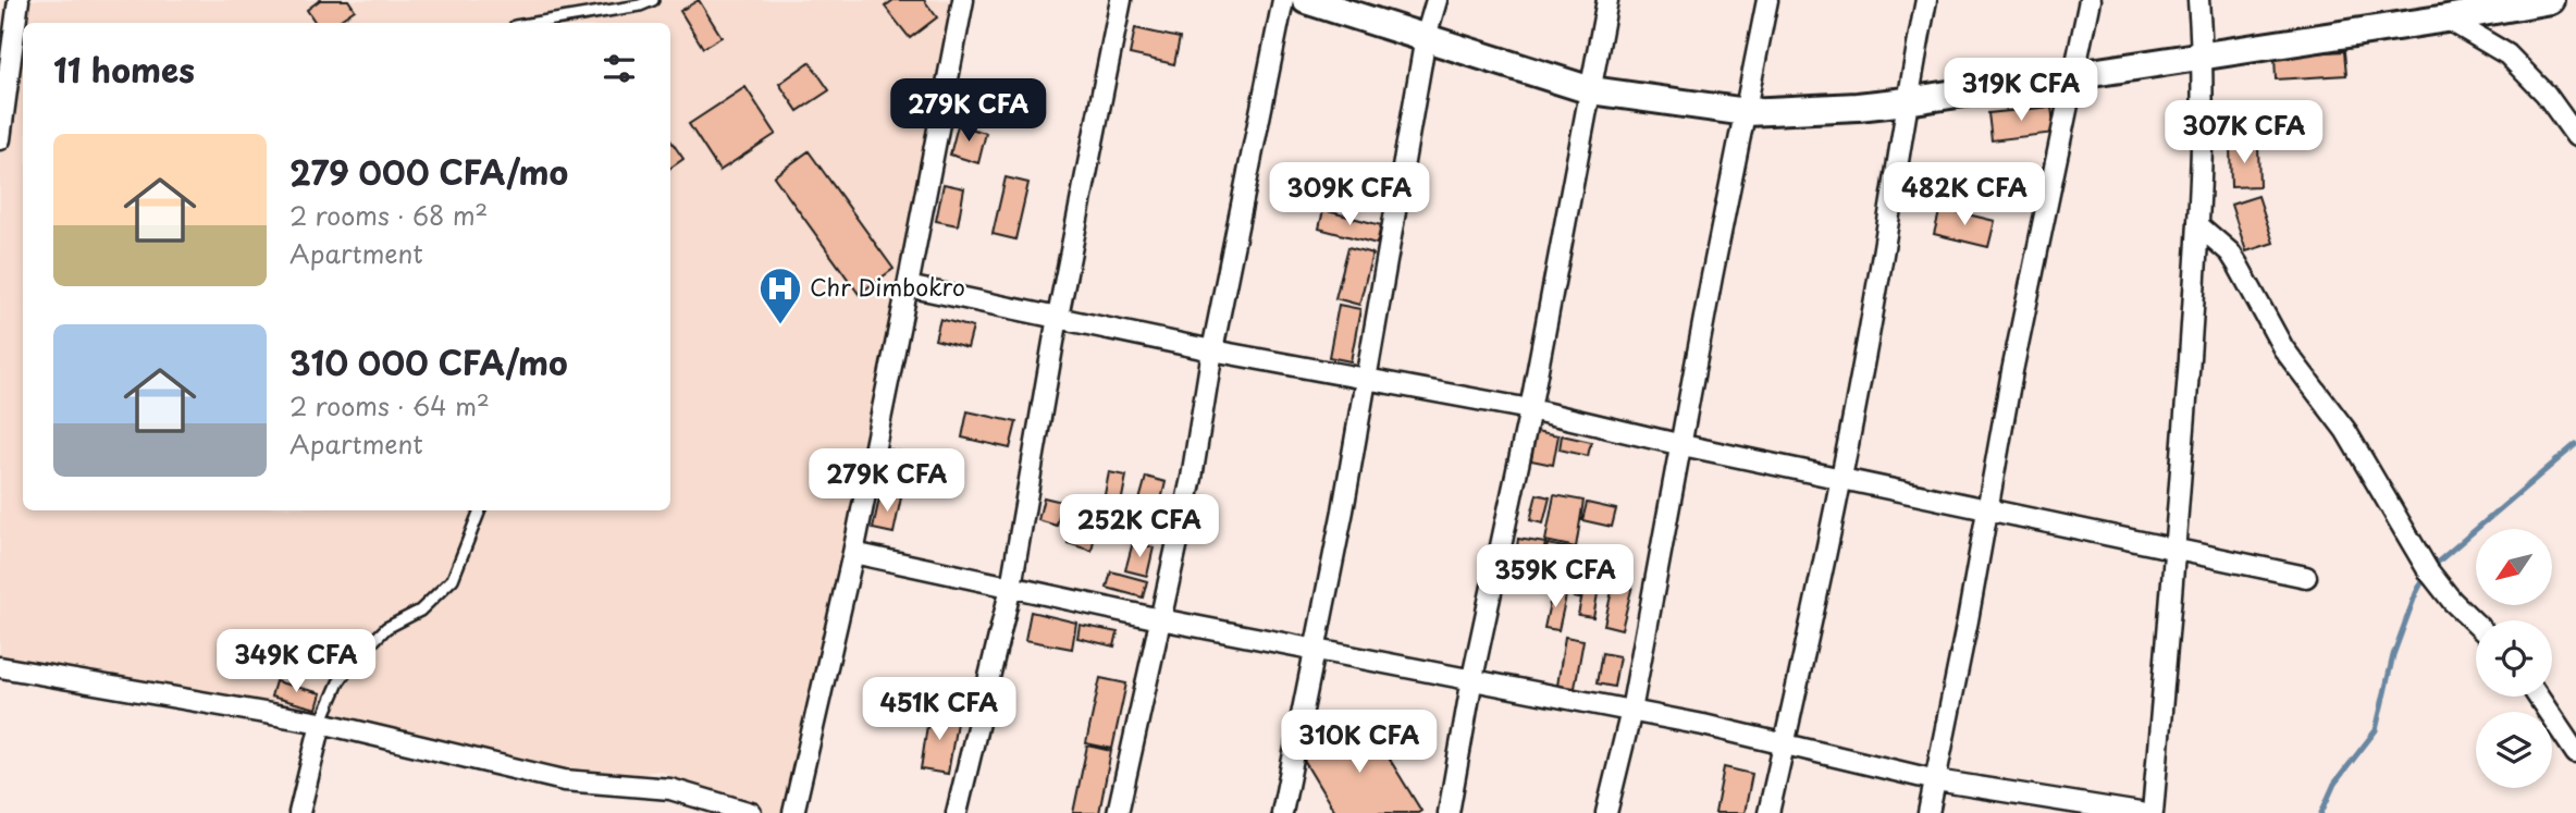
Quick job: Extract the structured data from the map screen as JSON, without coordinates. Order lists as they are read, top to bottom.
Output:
{
  "places": {
    "hospital": ["Chr Dimbokro"]
  },
  "north": "bottom left",
  "page": {
    "heading": "11 homes",
    "price": [
      "319K CFA",
      "279K CFA",
      "307K CFA",
      "309K CFA",
      "482K CFA",
      "279K CFA",
      "252K CFA",
      "359K CFA",
      "349K CFA",
      "451K CFA",
      "310K CFA"
    ],
    "list": [
      {
        "name": "279 000 CFA/mo",
        "note": "2 rooms · 68 m² · Apartment"
      },
      {
        "name": "310 000 CFA/mo",
        "note": "2 rooms · 64 m² · Apartment"
      }
    ]
  }
}
